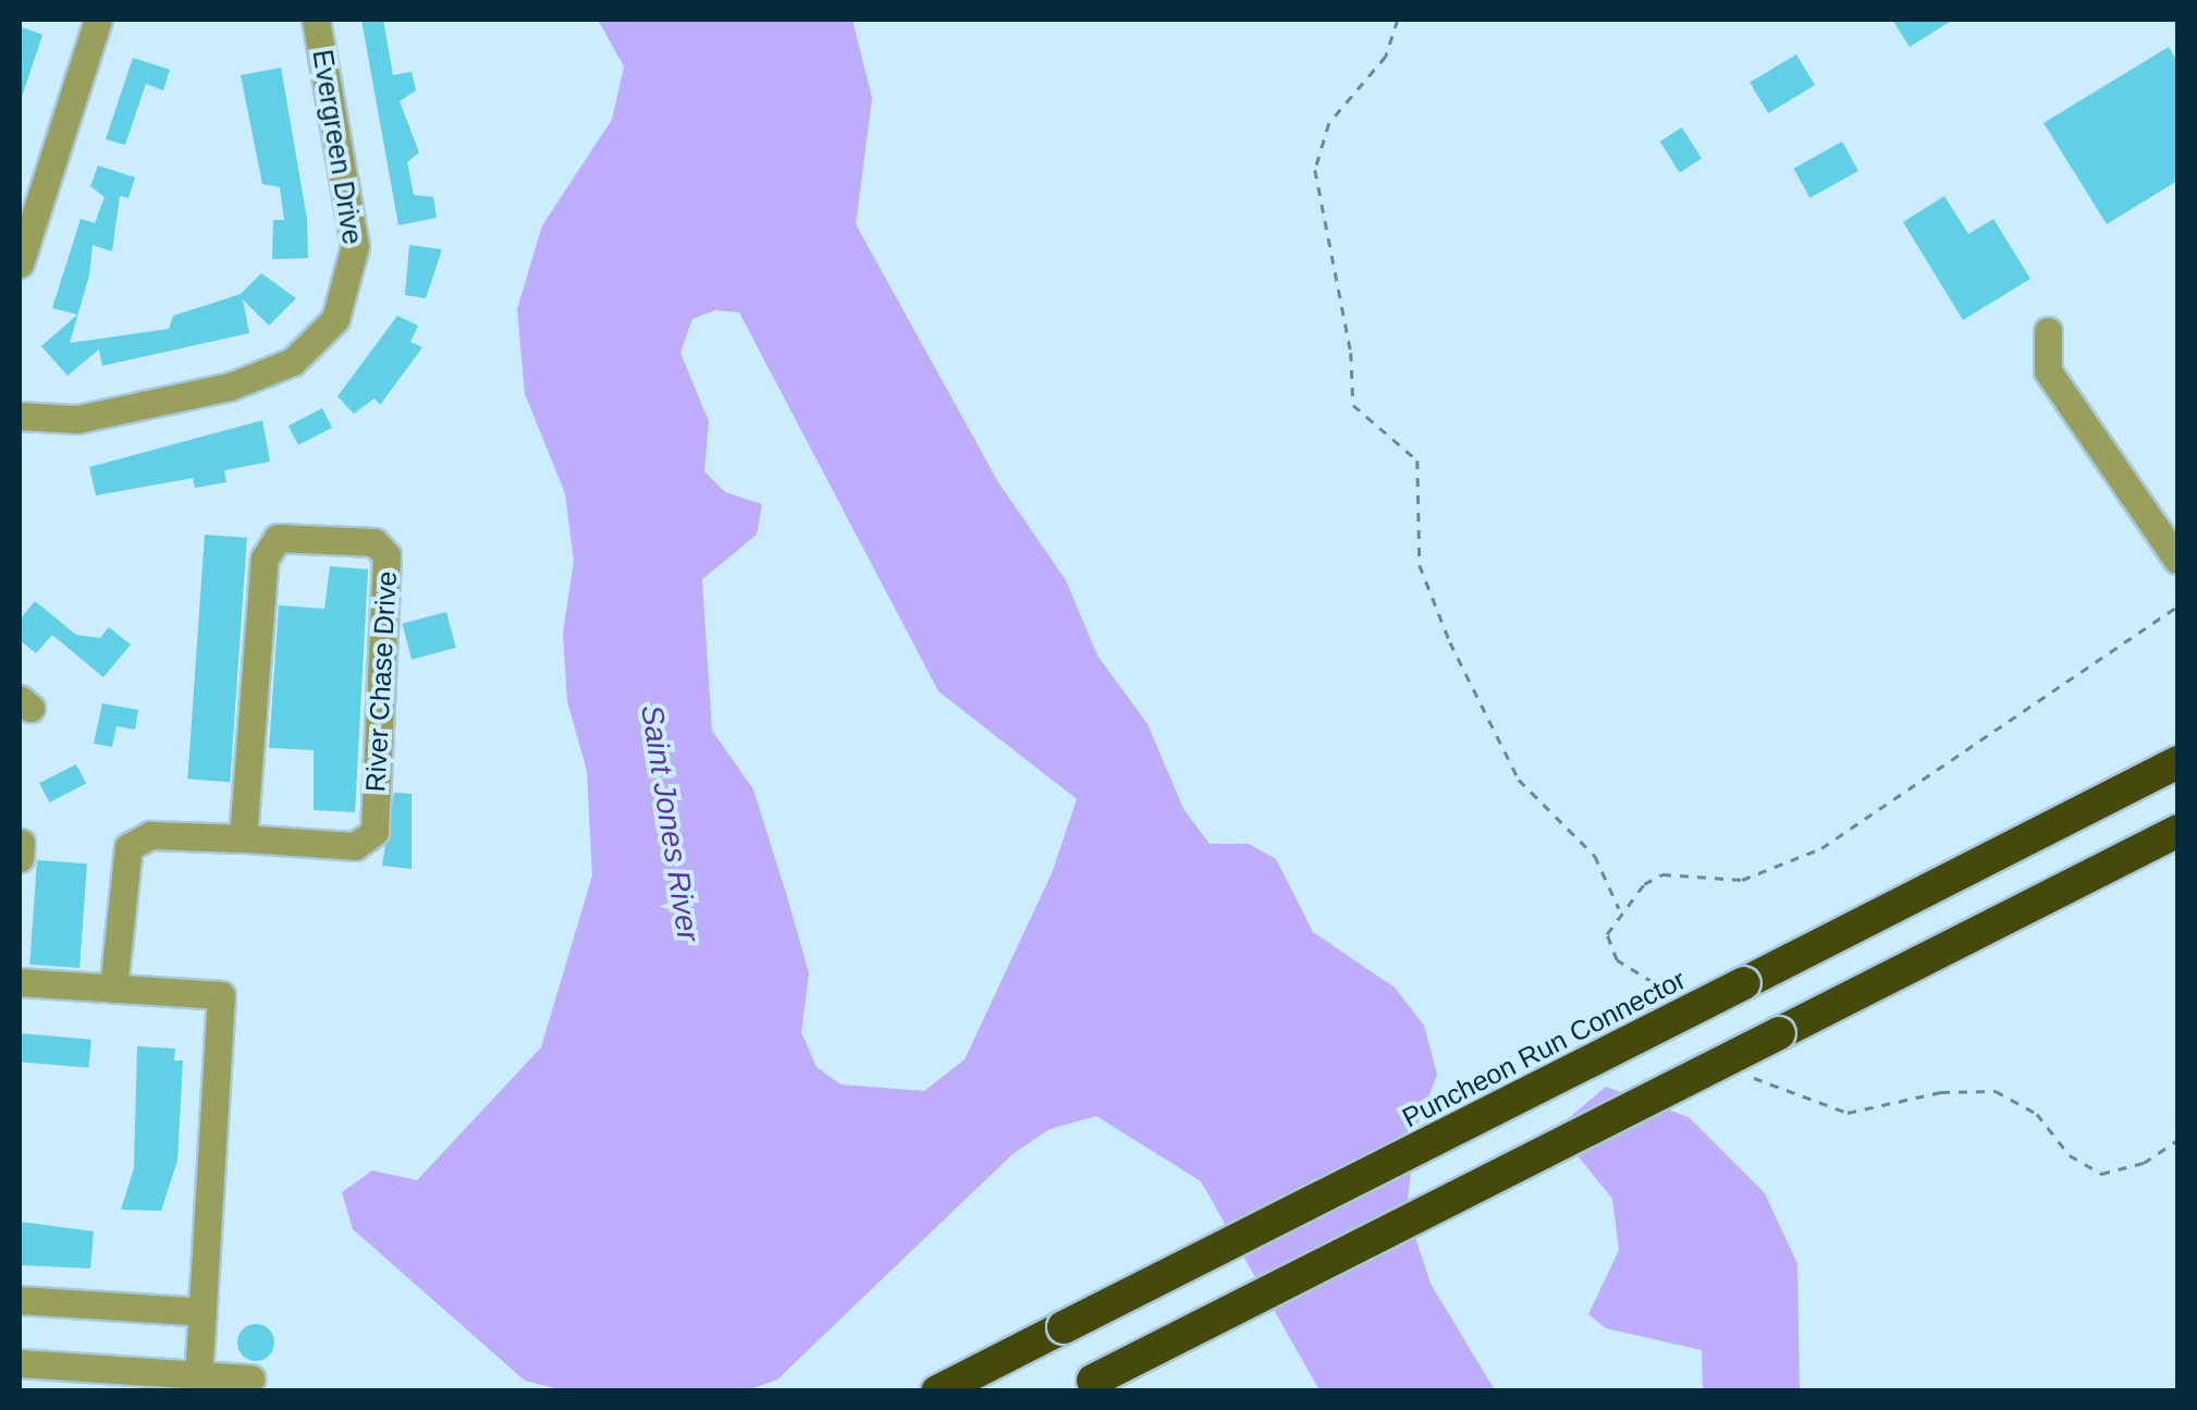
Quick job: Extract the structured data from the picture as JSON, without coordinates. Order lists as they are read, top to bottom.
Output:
{
  "streets": {
    "highway": ["Puncheon Run Connector"],
    "street": ["Evergreen Drive", "River Chase Drive"]
  },
  "water": ["Saint Jones River"]
}
